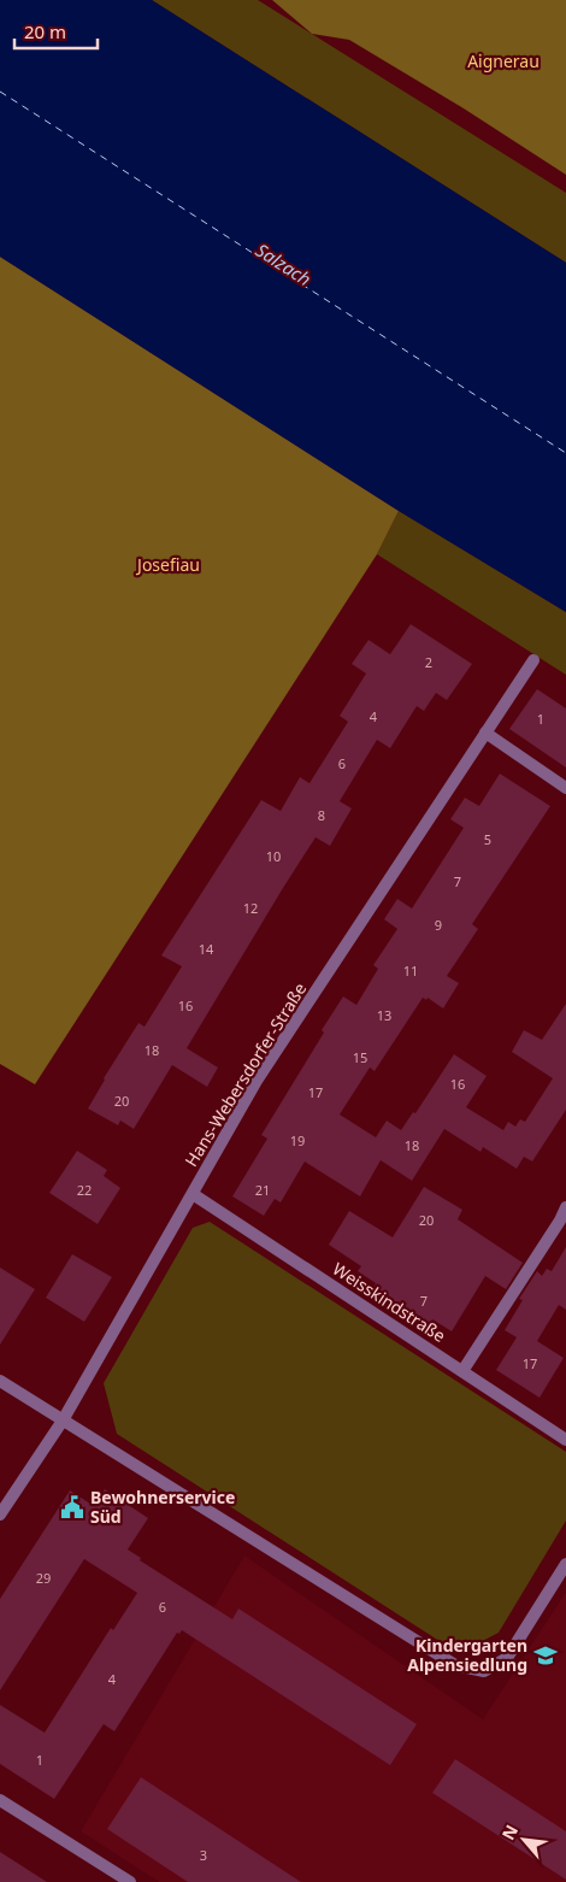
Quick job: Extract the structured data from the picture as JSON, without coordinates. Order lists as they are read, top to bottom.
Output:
{
  "streets": {
    "street": ["Hans-Webersdorfer-Straße", "Weisskindstraße"]
  },
  "crossings": [
    ["Hans-Webersdorfer-Straße", "Weisskindstraße"]
  ],
  "water": ["Salzach"],
  "parks": ["Aignerau", "Josefiau"],
  "places": {
    "public building": ["Bewohnerservice Süd"],
    "school or university": ["Kindergarten Alpensiedlung"]
  },
  "house_numbers": [
    "2",
    "4",
    "1",
    "6",
    "8",
    "5",
    "10",
    "7",
    "12",
    "9",
    "14",
    "11",
    "16",
    "13",
    "18",
    "15",
    "16",
    "17",
    "20",
    "19",
    "18",
    "22",
    "21",
    "20",
    "7",
    "17",
    "29",
    "6",
    "4",
    "1",
    "3"
  ],
  "scale_bar": "20 m",
  "north": "top left"
}
